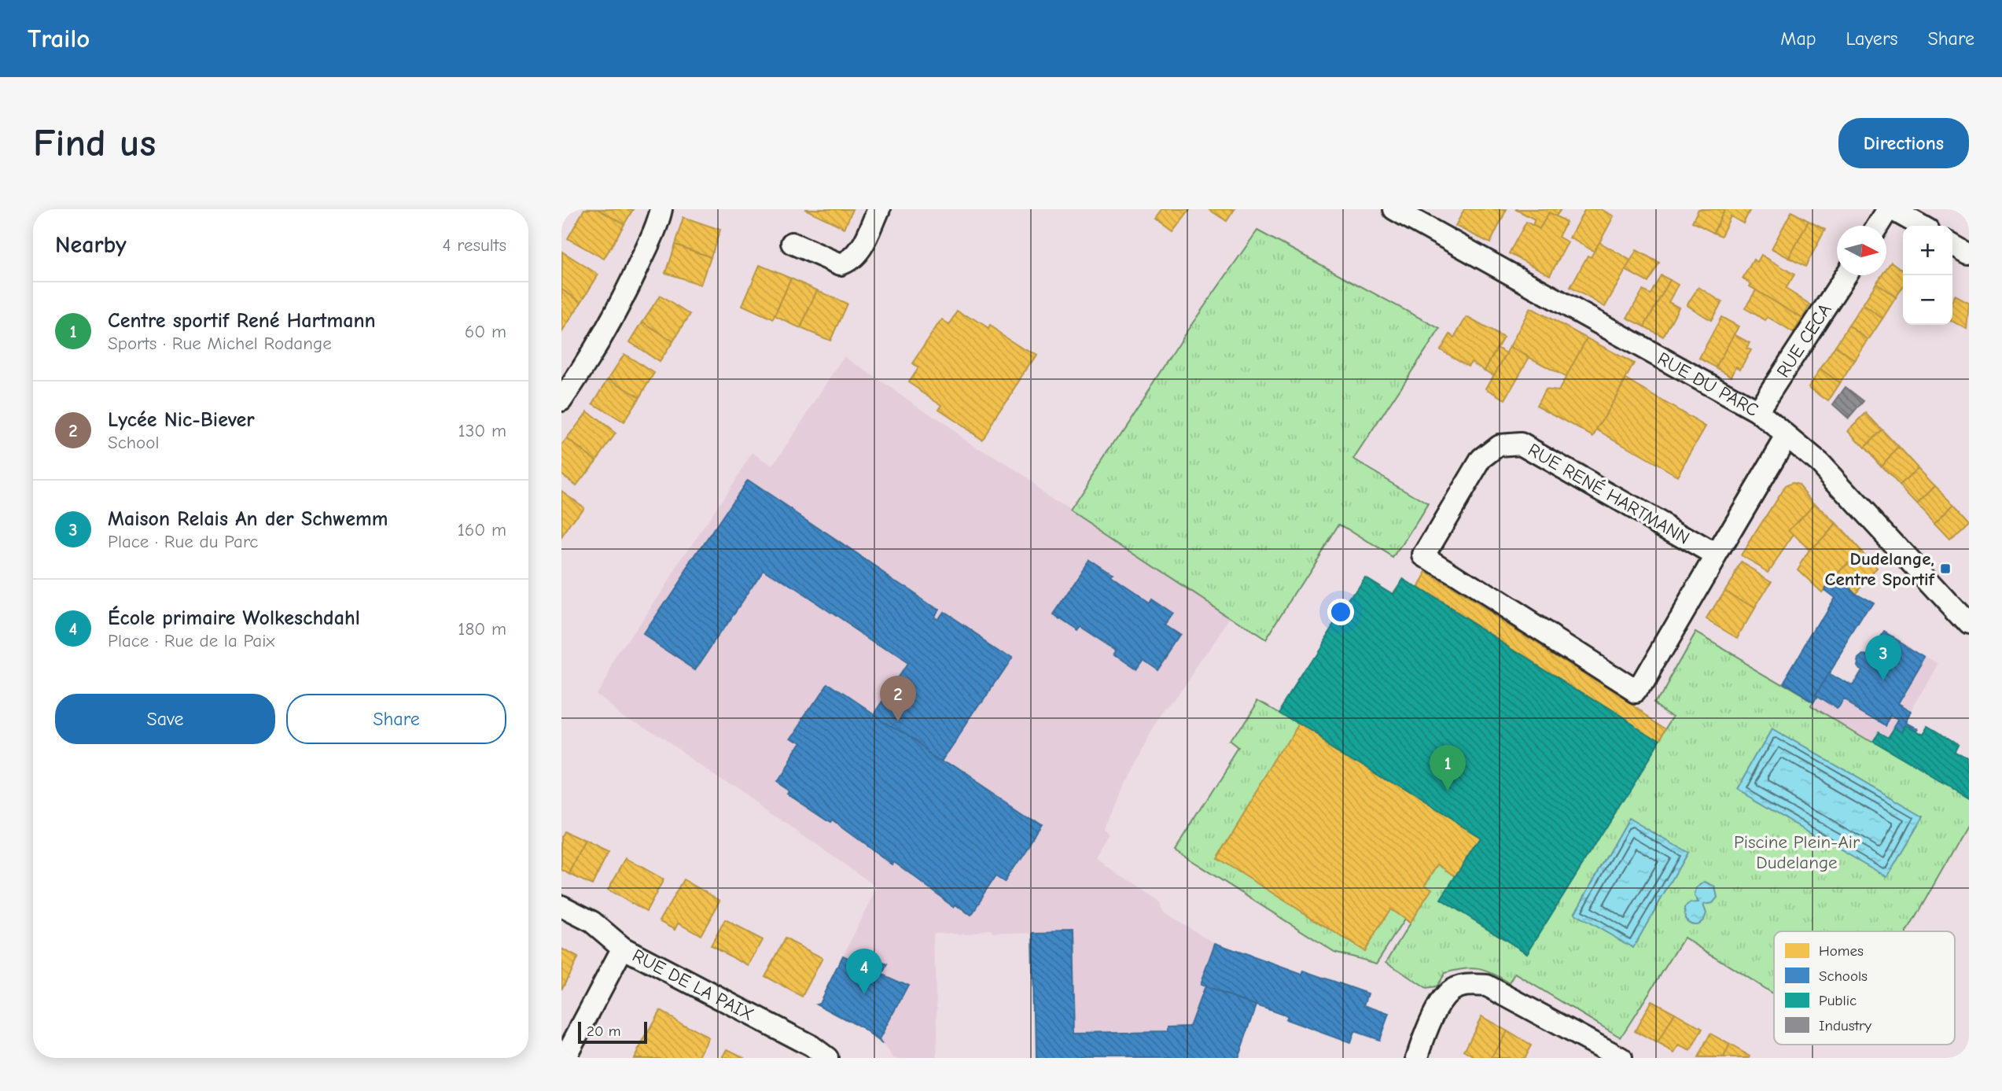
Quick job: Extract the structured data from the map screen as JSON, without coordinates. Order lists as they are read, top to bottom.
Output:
{
  "streets": {
    "street": [
      "RUE CECA",
      "RUE DU PARC",
      "RUE RENÉ HARTMANN",
      "RUE DE LA PAIX"
    ]
  },
  "crossings": [
    ["RUE CECA", "RUE DU PARC"]
  ],
  "parks": ["Piscine Plein-Air Dudelange"],
  "places": {
    "transit": ["Dudelange, Centre Sportif"]
  },
  "legend": [
    "Homes",
    "Schools",
    "Public",
    "Industry"
  ],
  "scale_bar": "20 m",
  "north": "right",
  "page": {
    "header": "Trailo",
    "nav": ["Map", "Layers", "Share"],
    "buttons": [
      "Directions",
      ["Save", "Share"]
    ],
    "title": "Find us",
    "heading": ["Nearby", "4 results"],
    "map_buttons": ["+", "−"],
    "list": [
      {
        "mark": "1",
        "name": "Centre sportif René Hartmann",
        "note": "Sports · Rue Michel Rodange",
        "value": "60 m"
      },
      {
        "mark": "2",
        "name": "Lycée Nic-Biever",
        "note": "School",
        "value": "130 m"
      },
      {
        "mark": "3",
        "name": "Maison Relais An der Schwemm",
        "note": "Place · Rue du Parc",
        "value": "160 m"
      },
      {
        "mark": "4",
        "name": "École primaire Wolkeschdahl",
        "note": "Place · Rue de la Paix",
        "value": "180 m"
      }
    ],
    "pins": [
      "3",
      "2",
      "1",
      "4"
    ],
    "scale": "20 m"
  }
}
